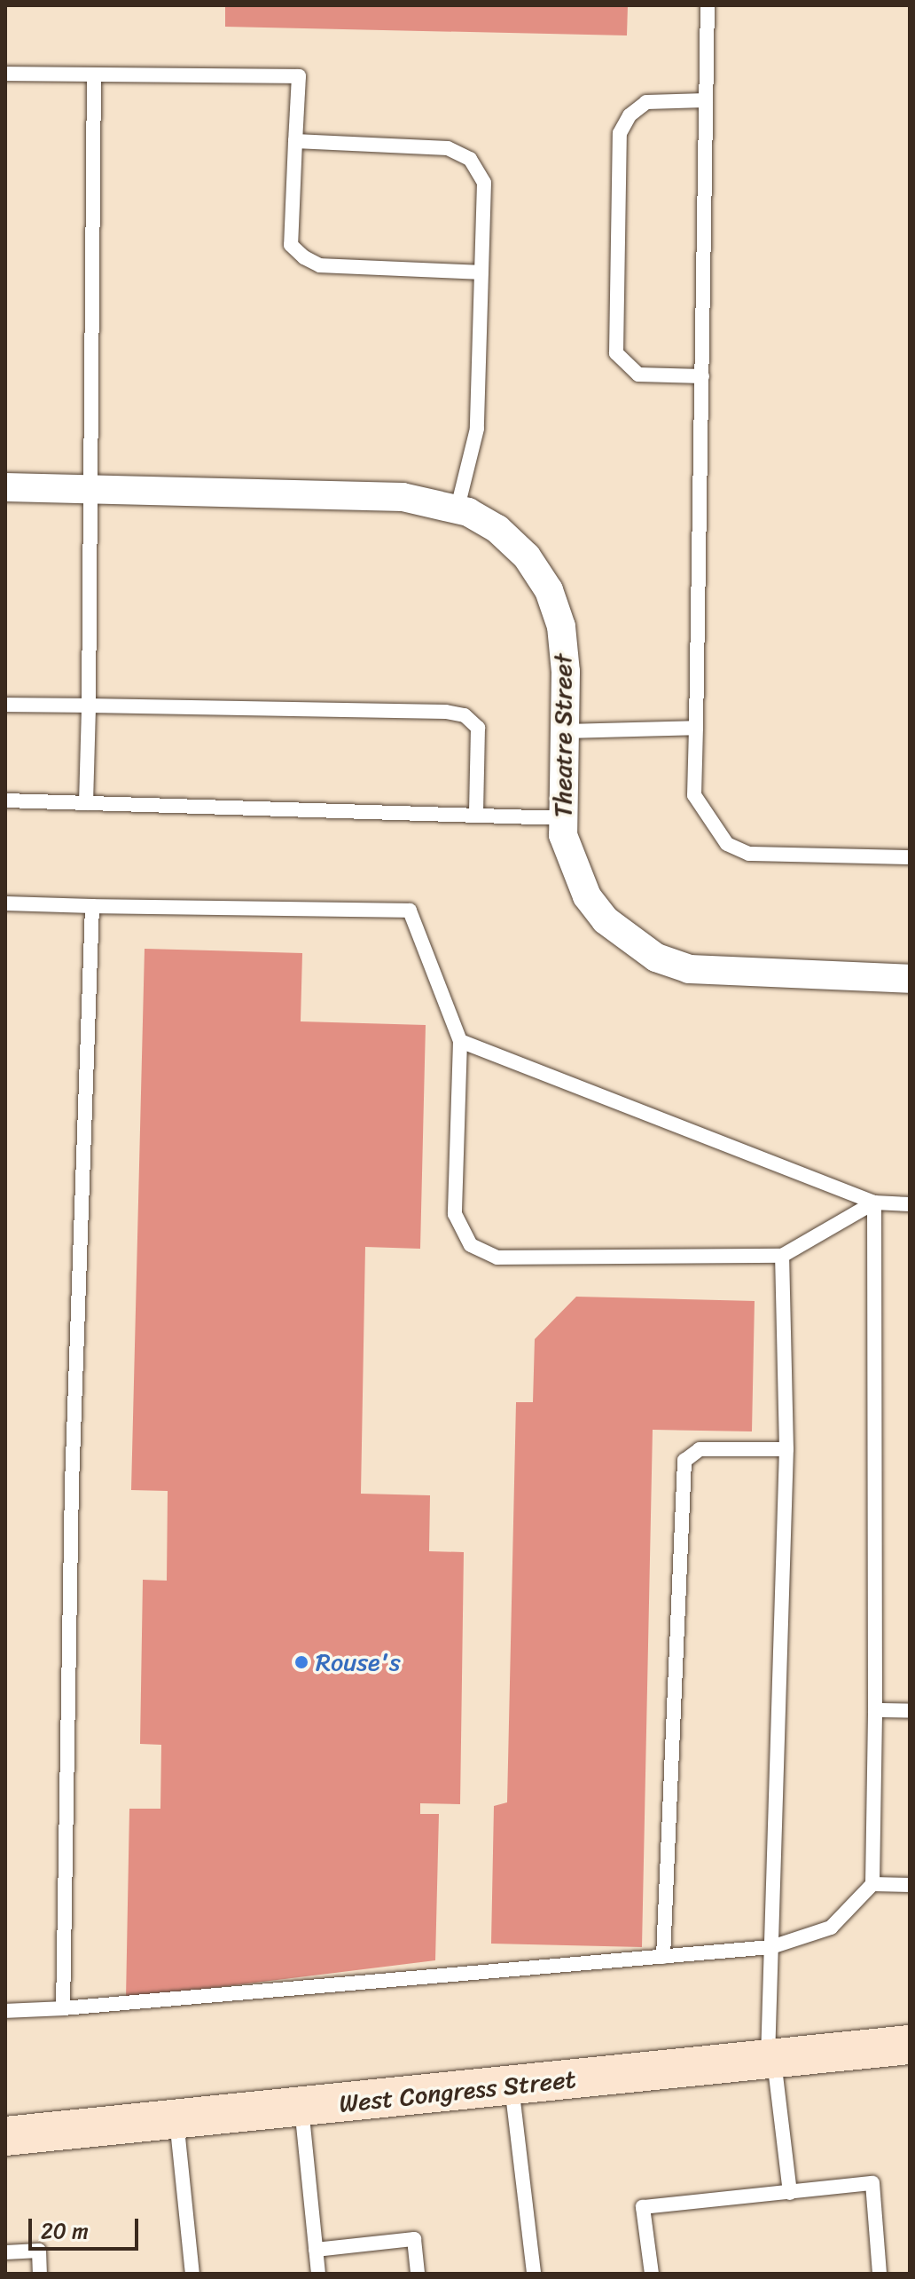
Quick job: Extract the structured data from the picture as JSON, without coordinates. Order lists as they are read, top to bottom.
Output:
{
  "streets": {
    "main road": ["West Congress Street"],
    "street": ["Theatre Street"]
  },
  "places": ["Rouse's"],
  "scale_bar": "20 m"
}
